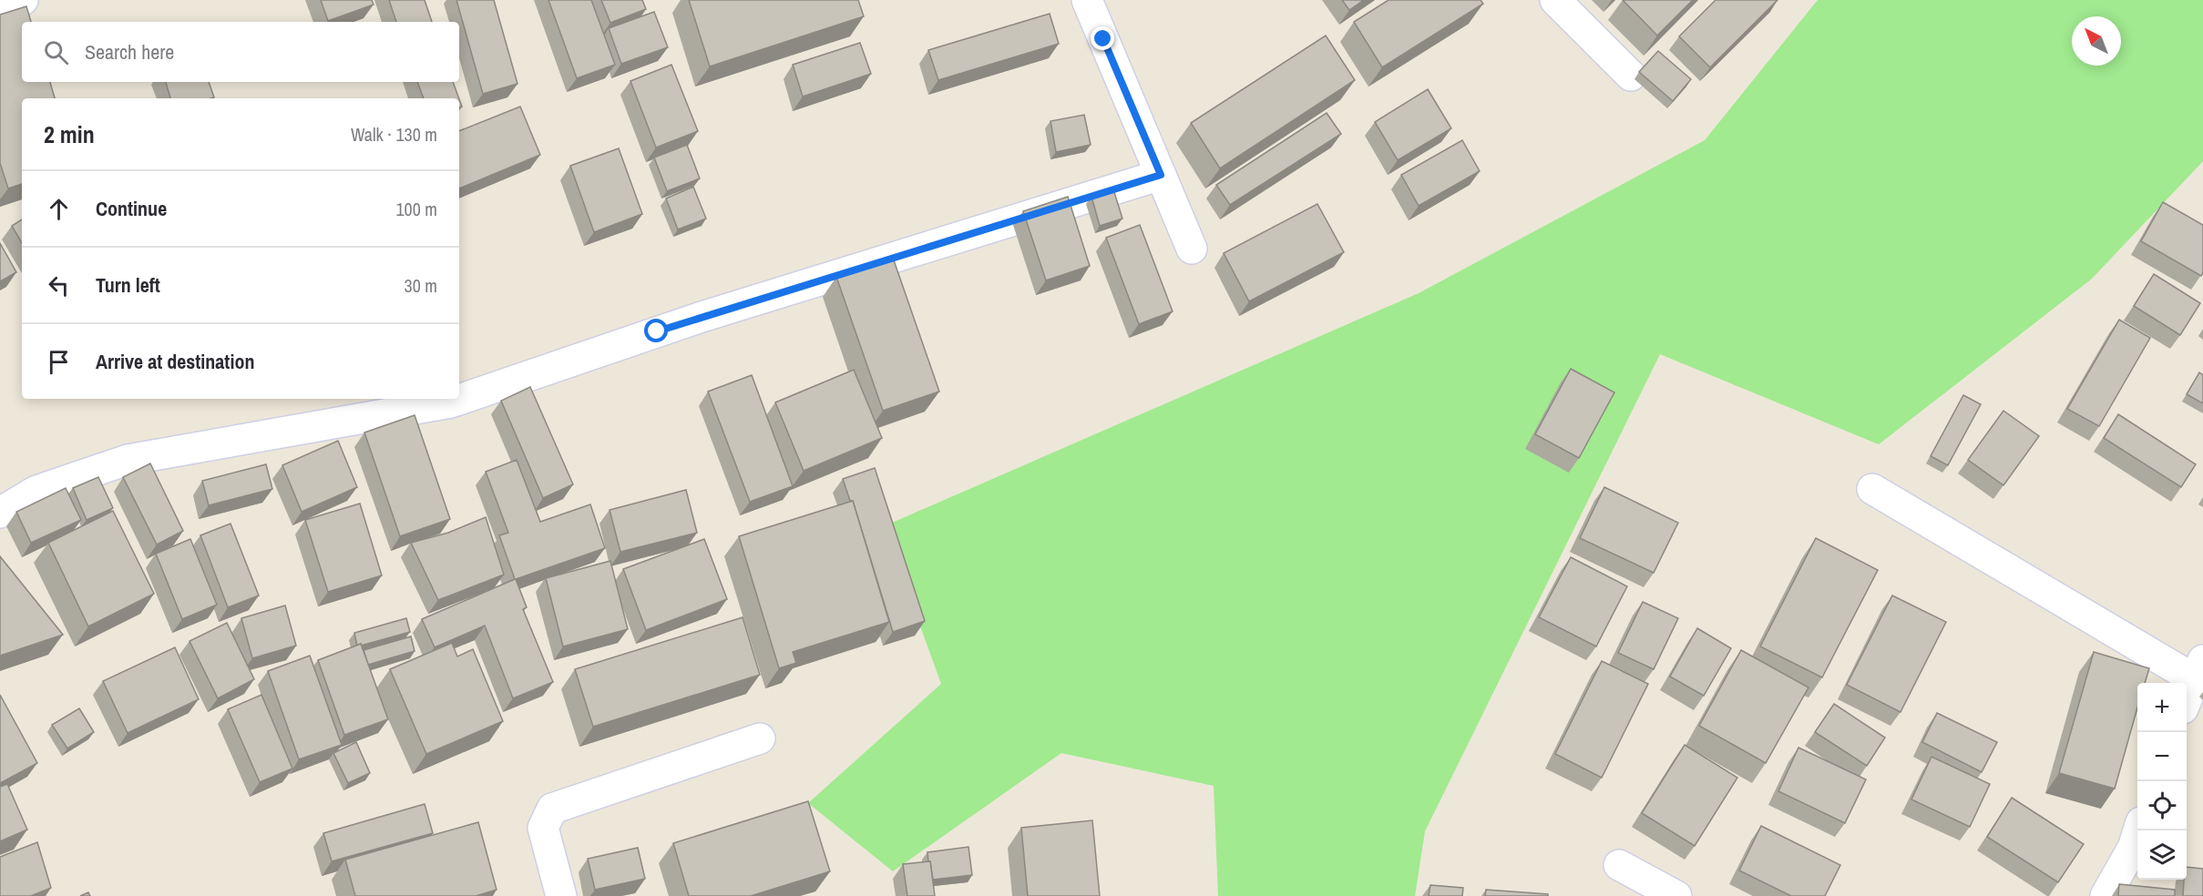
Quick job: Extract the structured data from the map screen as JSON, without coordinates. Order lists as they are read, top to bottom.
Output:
{
  "north": "top left",
  "page": {
    "search": "Search here",
    "heading": ["2 min", "Walk · 130 m"],
    "list": [
      ["Continue", "100 m"],
      ["Turn left", "30 m"],
      "Arrive at destination"
    ],
    "map_buttons": ["+", "−"]
  }
}
